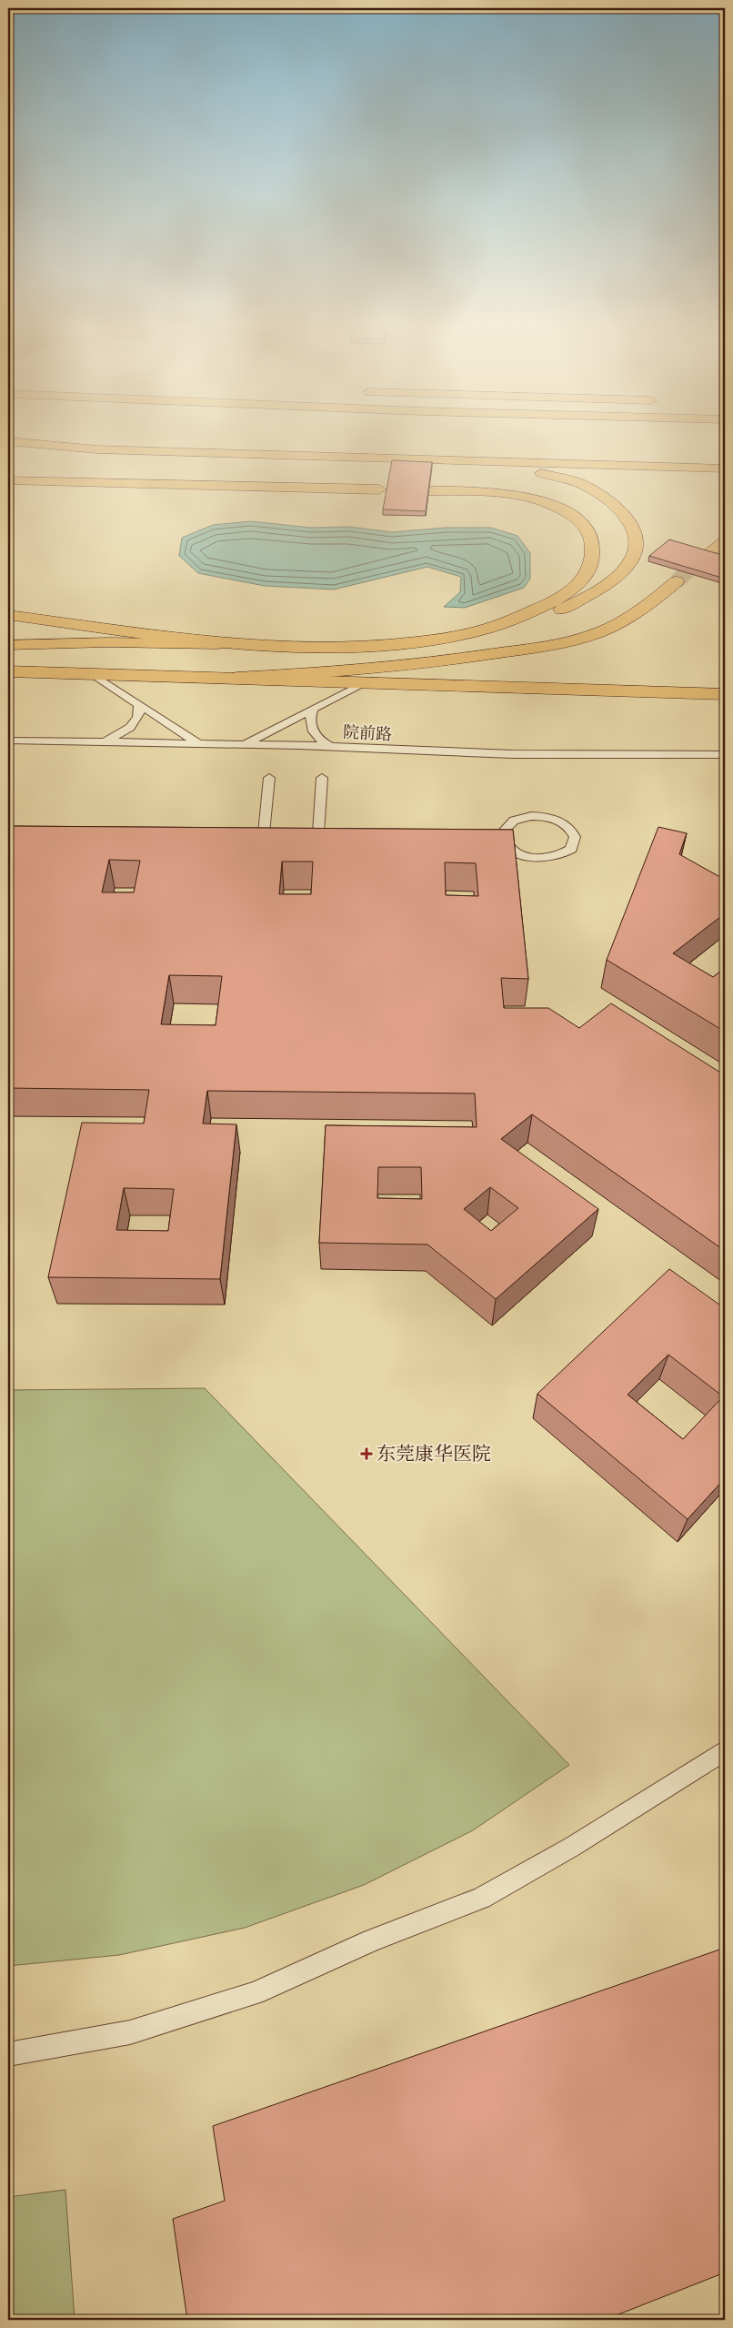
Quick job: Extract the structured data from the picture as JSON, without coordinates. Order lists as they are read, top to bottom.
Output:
{
  "streets": {
    "lane": ["院前路"]
  },
  "places": {
    "health": ["东莞康华医院"]
  }
}
